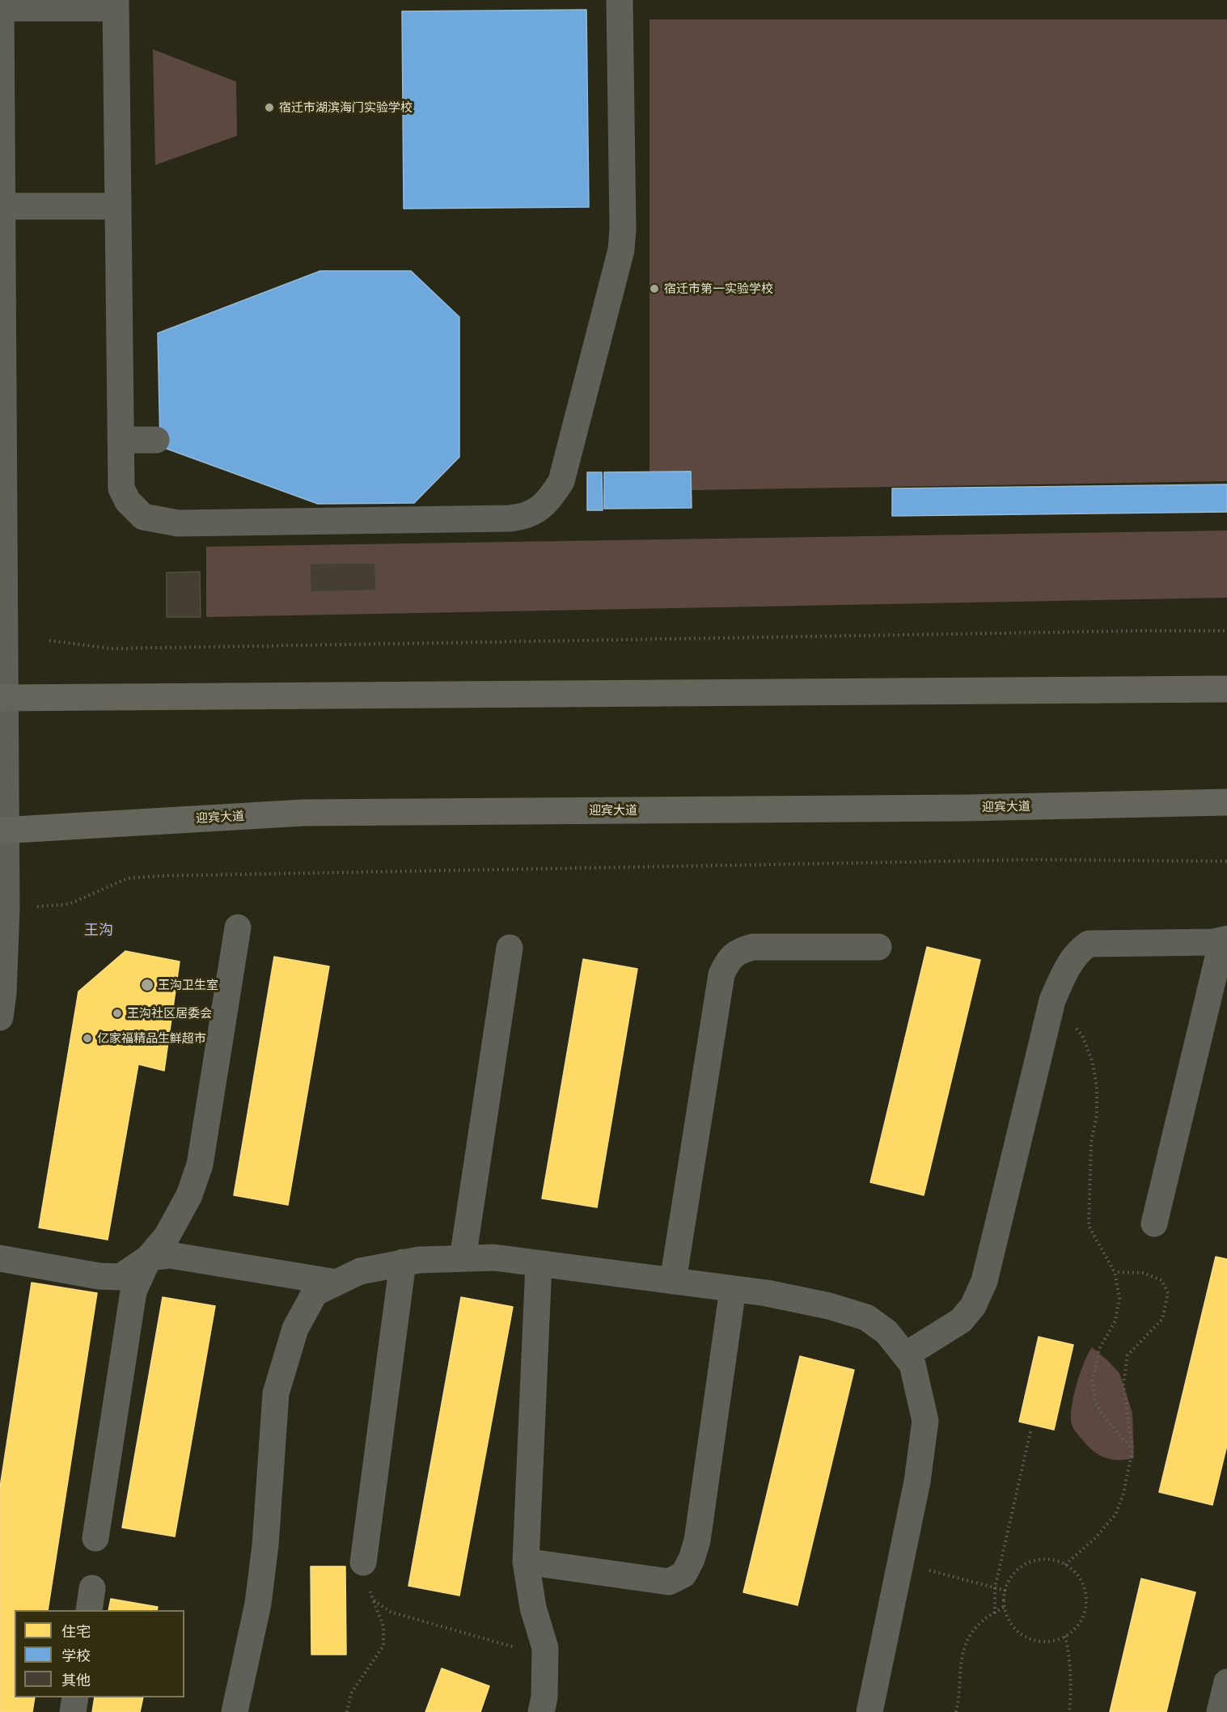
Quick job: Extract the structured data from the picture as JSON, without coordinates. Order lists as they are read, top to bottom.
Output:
{
  "streets": {
    "highway": ["迎宾大道"]
  },
  "districts": ["王沟"],
  "places": [
    "宿迁市湖滨海门实验学校",
    "宿迁市第一实验学校",
    "王沟卫生室",
    "王沟社区居委会",
    "亿家福精品生鲜超市"
  ],
  "legend": ["住宅", "学校", "其他"]
}
